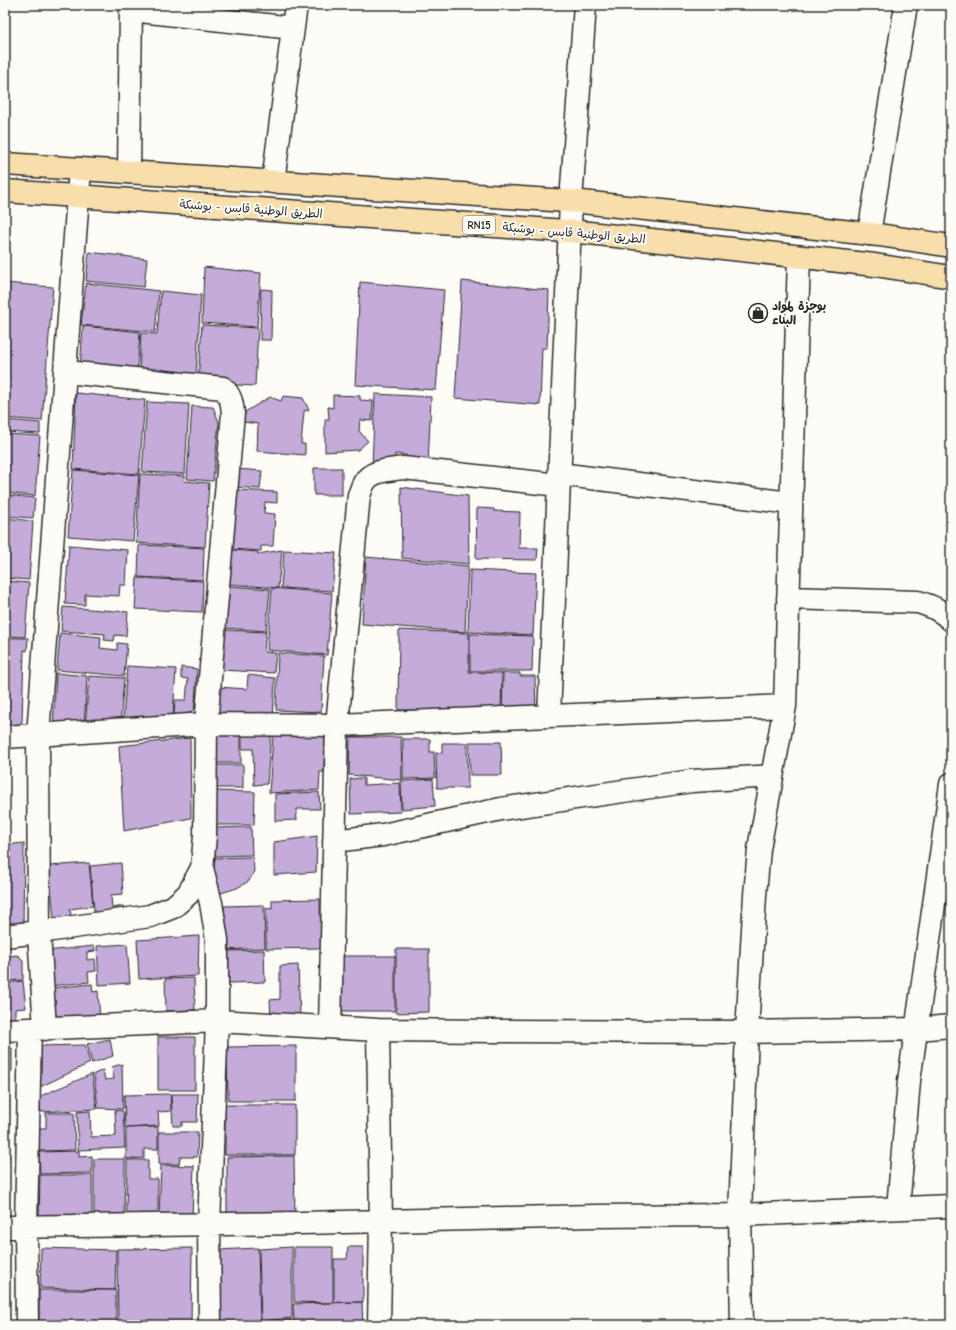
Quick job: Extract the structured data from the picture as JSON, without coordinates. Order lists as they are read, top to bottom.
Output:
{
  "streets": {
    "main road": ["الطريق الوطنية قابس - بوشبكة", "RN15"]
  },
  "places": {
    "shop": ["بوجزة لمواد البناء"]
  }
}
